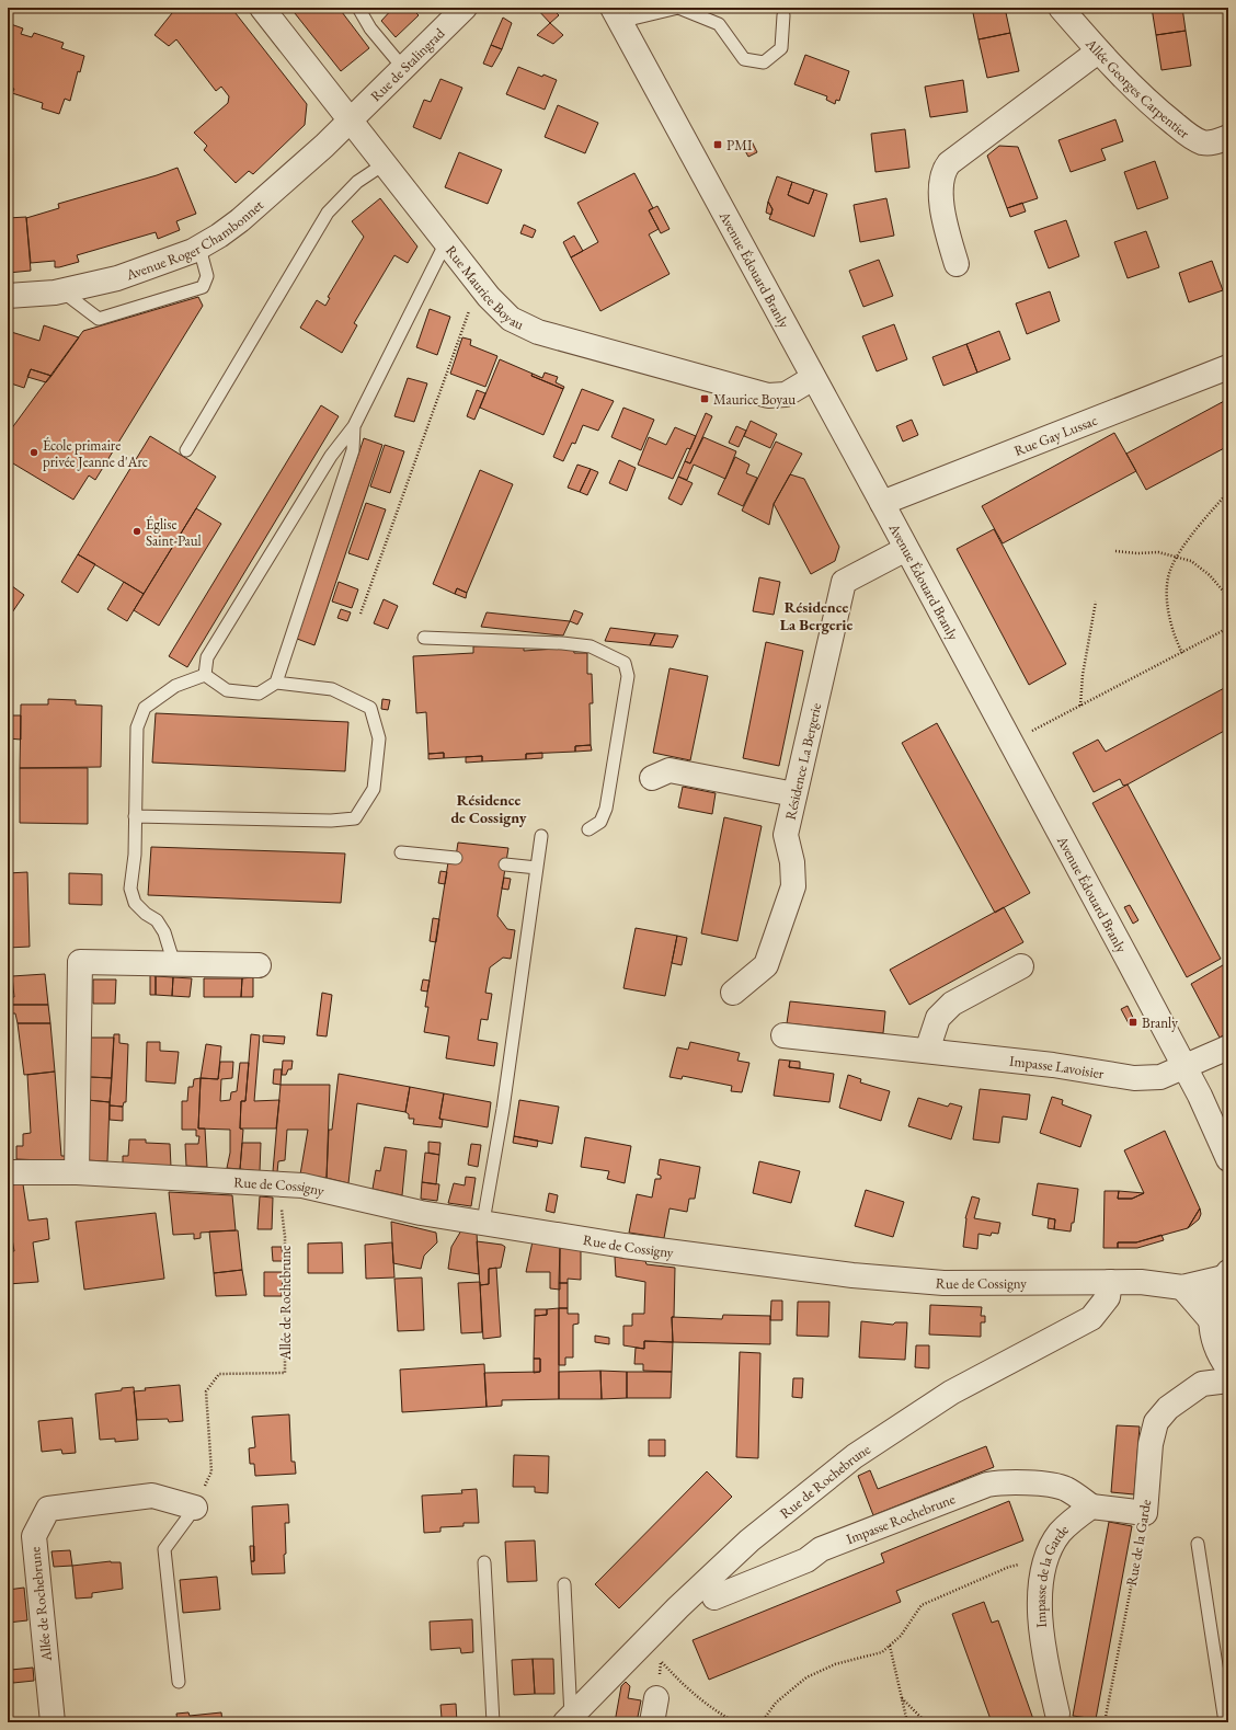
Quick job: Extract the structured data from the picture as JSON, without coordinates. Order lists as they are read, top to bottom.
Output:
{
  "streets": {
    "street": [
      "Rue de Stalingrad",
      "Allée Georges Carpentier",
      "Avenue Roger Chambonnet",
      "Avenue Édouard Branly",
      "Rue Maurice Boyau",
      "Rue Gay Lussac",
      "Résidence La Bergerie",
      "Impasse Lavoisier",
      "Rue de Cossigny",
      "Allée de Rochebrune",
      "Rue de Rochebrune",
      "Impasse Rochebrune",
      "Rue de la Garde",
      "Impasse de la Garde"
    ]
  },
  "crossings": [
    ["Rue de Stalingrad", "Avenue Roger Chambonnet"],
    ["Rue de Stalingrad", "Rue Maurice Boyau"],
    ["Avenue Roger Chambonnet", "Rue Maurice Boyau"],
    ["Avenue Édouard Branly", "Rue Maurice Boyau"],
    ["Avenue Édouard Branly", "Rue Gay Lussac"],
    ["Avenue Édouard Branly", "Résidence La Bergerie"],
    ["Avenue Édouard Branly", "Impasse Lavoisier"],
    ["Rue de Cossigny", "Allée de Rochebrune"],
    ["Rue de Cossigny", "Rue de Rochebrune"],
    ["Impasse Rochebrune", "Impasse de la Garde"]
  ],
  "districts": ["Résidence La Bergerie", "Résidence de Cossigny"],
  "places": {
    "transit": ["PMI", "Maurice Boyau", "Branly"],
    "other": ["École primaire privée Jeanne d'Arc", "Église Saint-Paul"]
  }
}
